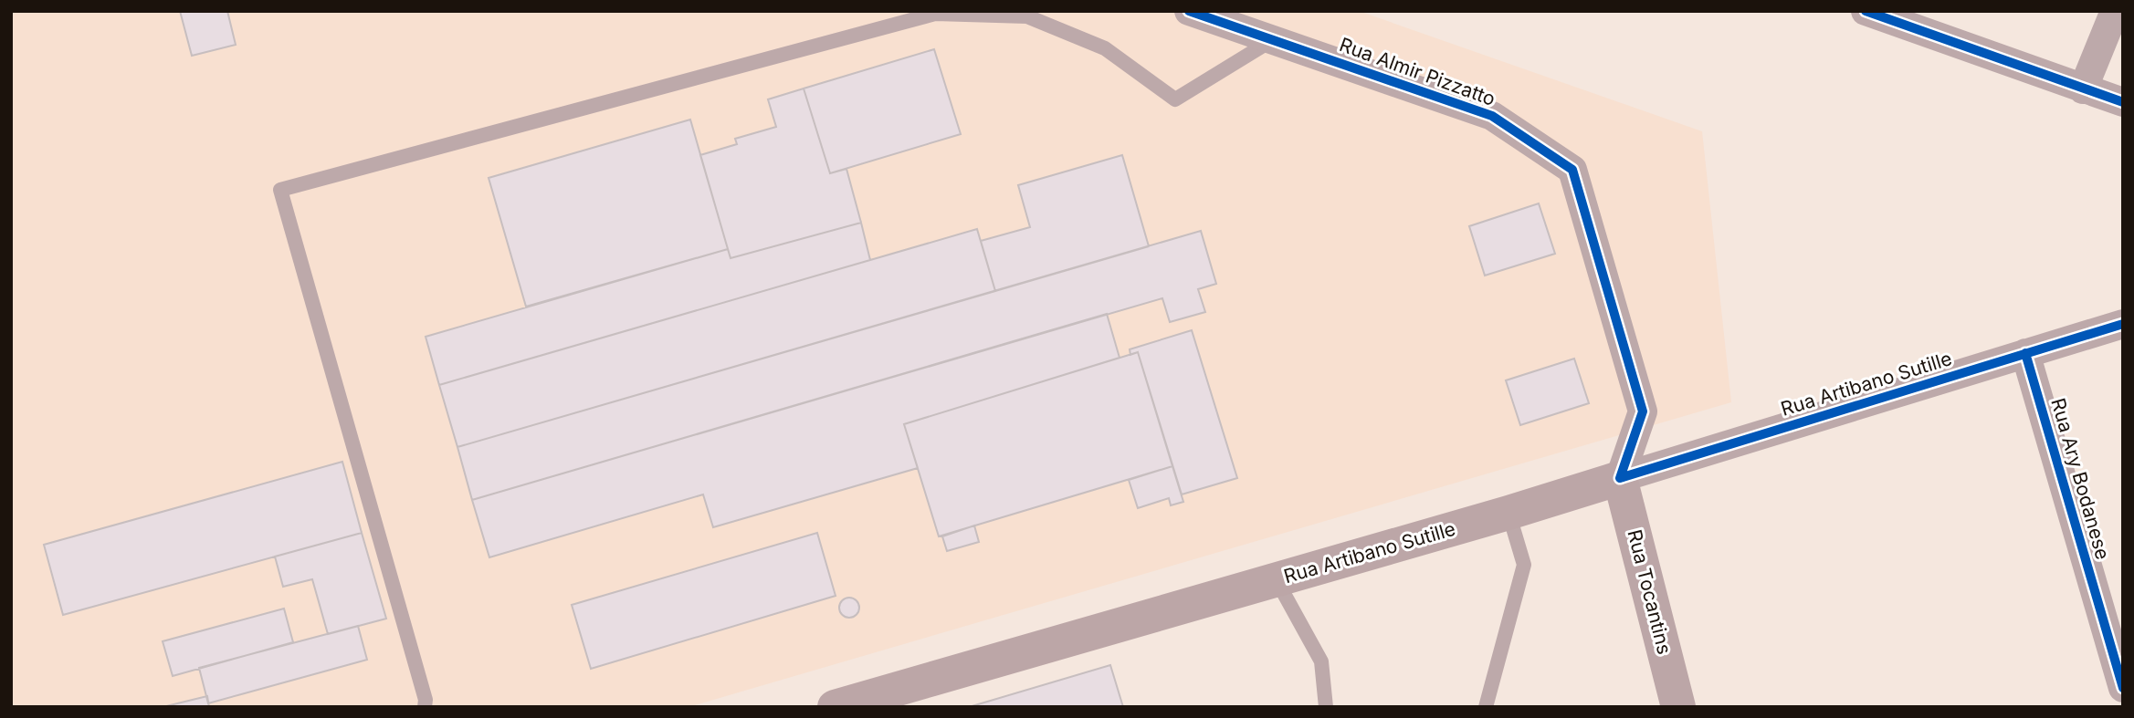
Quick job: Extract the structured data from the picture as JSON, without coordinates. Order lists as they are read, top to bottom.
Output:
{
  "streets": {
    "main road": ["Rua Artibano Sutille", "Rua Tocantins"],
    "street": ["Rua Almir Pizzatto", "Rua Ary Bodanese"]
  },
  "crossings": [
    ["Rua Almir Pizzatto", "Rua Artibano Sutille"],
    ["Rua Almir Pizzatto", "Rua Tocantins"],
    ["Rua Artibano Sutille", "Rua Ary Bodanese"],
    ["Rua Artibano Sutille", "Rua Tocantins"]
  ]
}
